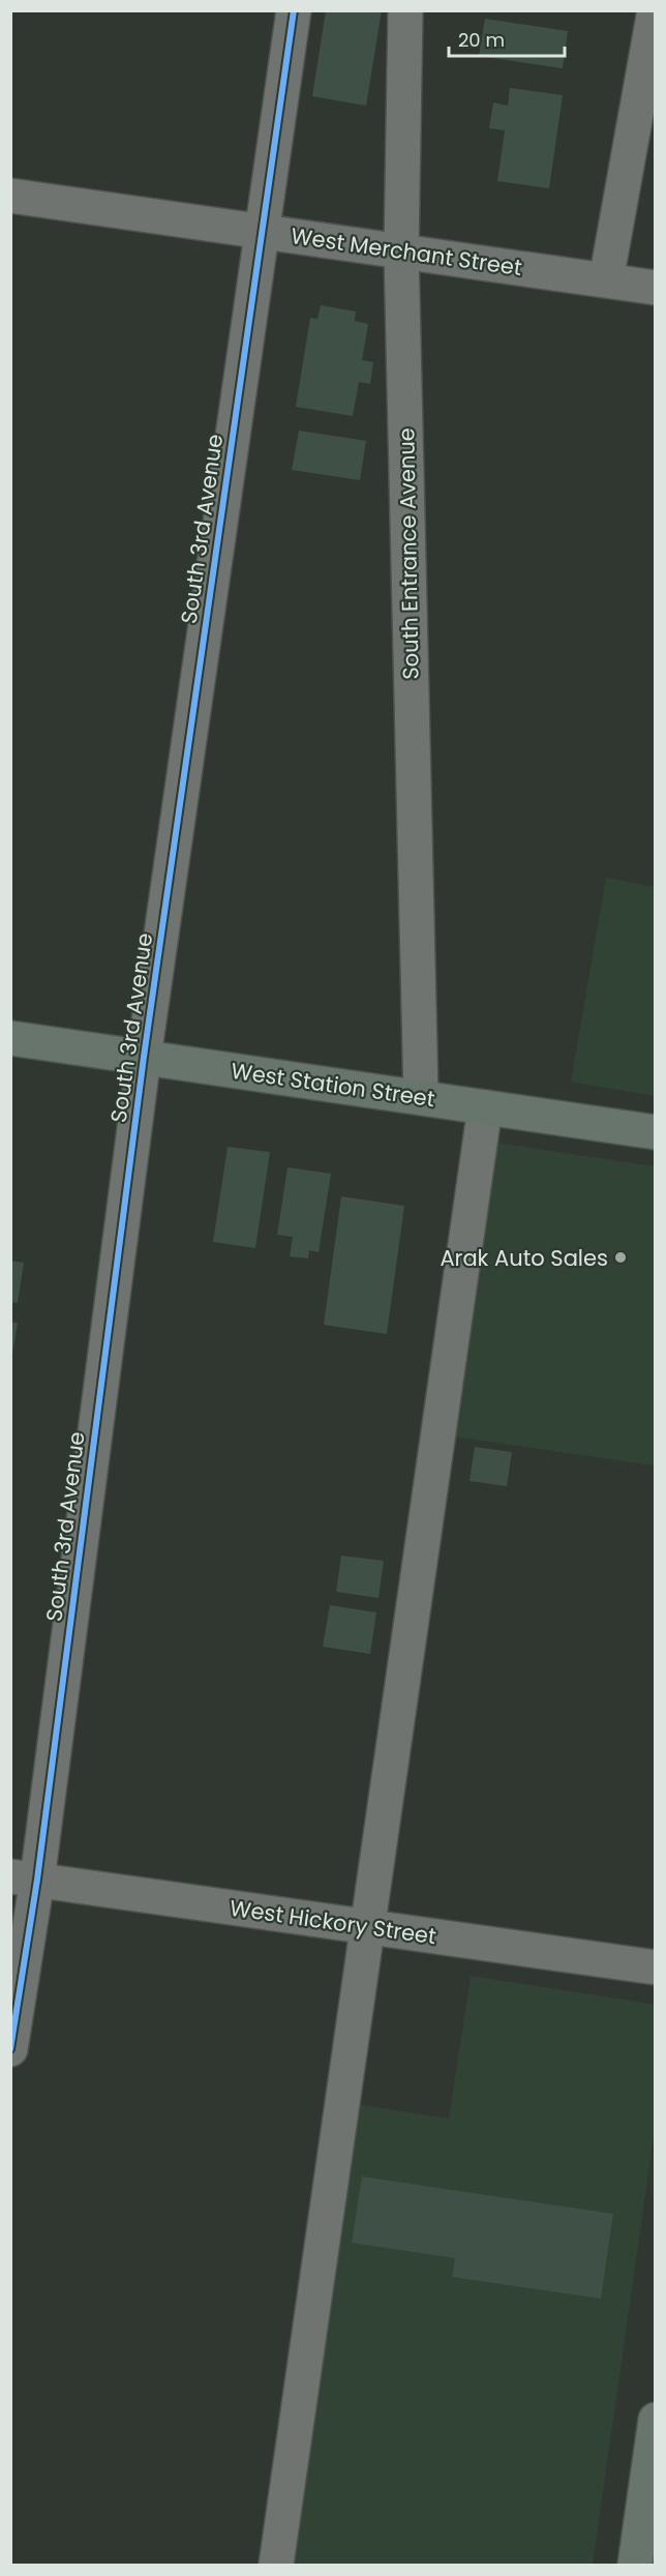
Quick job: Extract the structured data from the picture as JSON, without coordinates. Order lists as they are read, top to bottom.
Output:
{
  "streets": {
    "main road": ["West Station Street"],
    "street": [
      "West Merchant Street",
      "South 3rd Avenue",
      "South Entrance Avenue",
      "West Hickory Street"
    ]
  },
  "crossings": [
    ["West Merchant Street", "South 3rd Avenue"],
    ["West Merchant Street", "South Entrance Avenue"],
    ["South 3rd Avenue", "West Station Street"],
    ["South 3rd Avenue", "West Hickory Street"],
    ["South Entrance Avenue", "West Station Street"]
  ],
  "places": ["Arak Auto Sales"],
  "scale_bar": "20 m"
}
